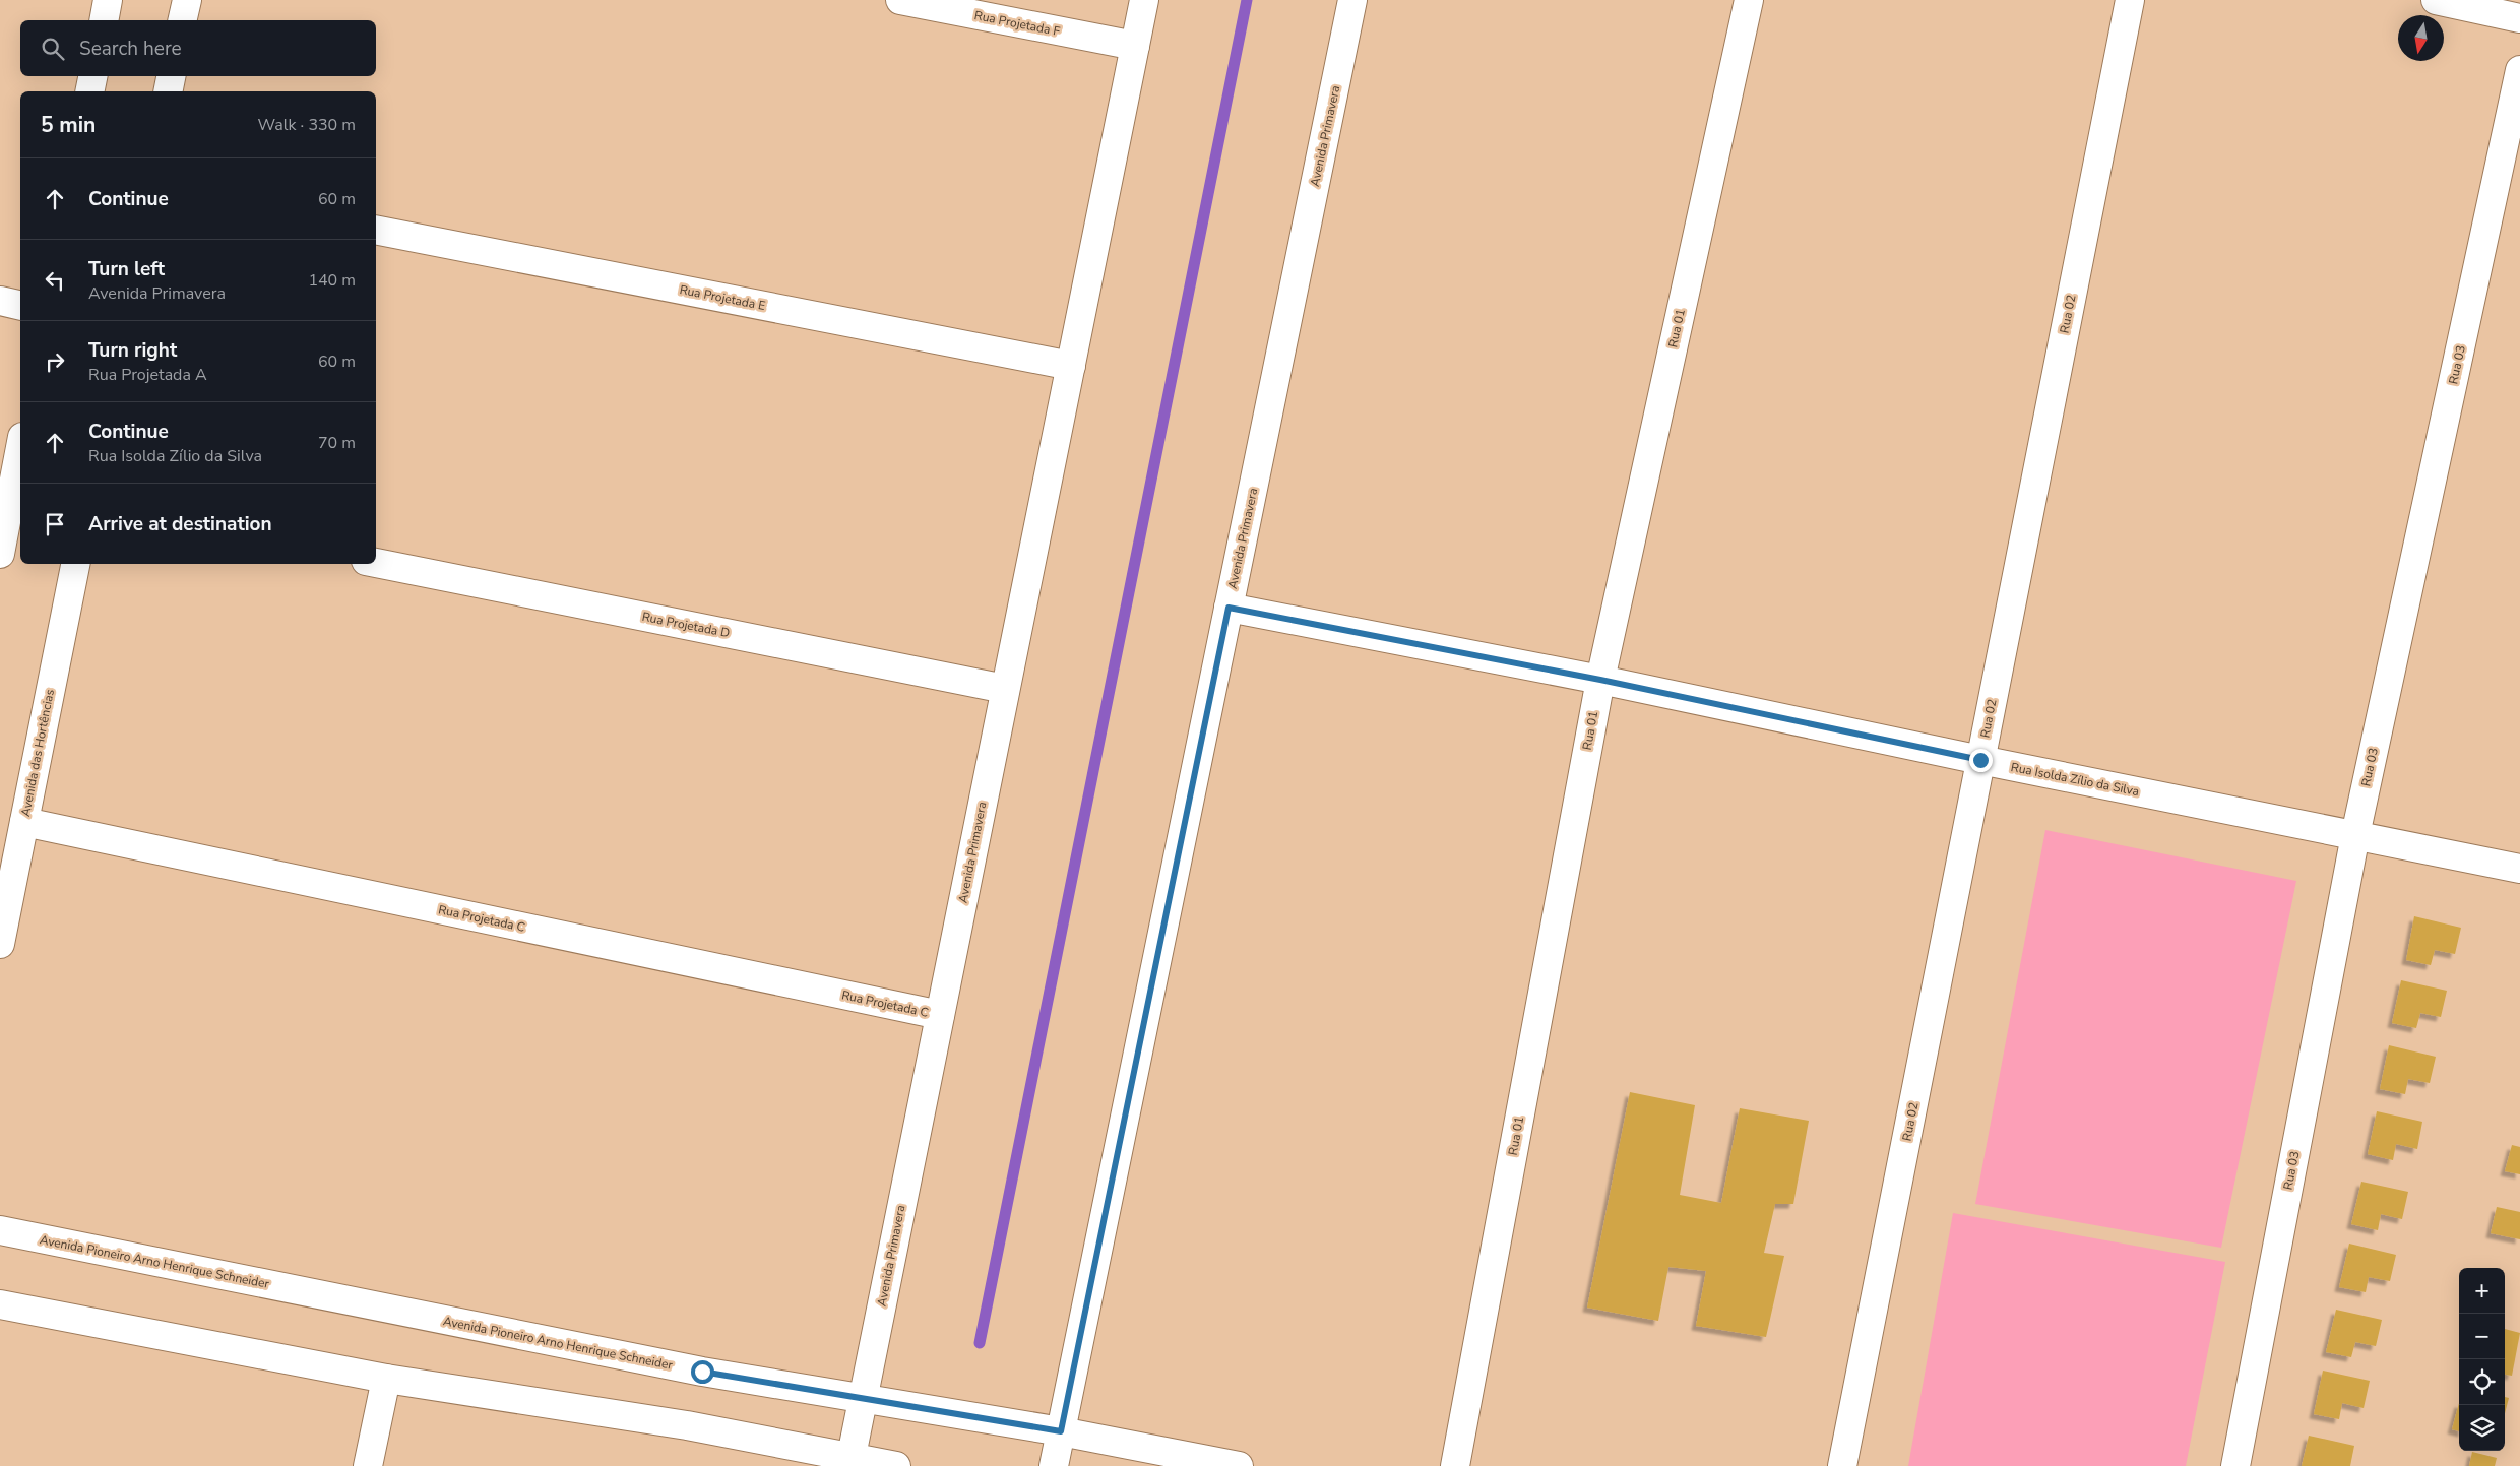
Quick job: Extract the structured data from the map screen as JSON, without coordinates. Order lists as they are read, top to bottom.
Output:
{
  "streets": {
    "street": [
      "Rua Projetada F",
      "Avenida Primavera",
      "Rua Projetada E",
      "Rua 02",
      "Rua 01",
      "Rua 03",
      "Rua Projetada D",
      "Avenida das Hortências",
      "Rua Isolda Zílio da Silva",
      "Rua Projetada C",
      "Avenida Pioneiro Arno Henrique Schneider"
    ]
  },
  "crossings": [
    ["Rua Projetada F", "Avenida Primavera"],
    ["Avenida Primavera", "Rua Projetada E"],
    ["Avenida Primavera", "Rua Projetada D"],
    ["Avenida Primavera", "Rua Isolda Zílio da Silva"],
    ["Avenida Primavera", "Rua Projetada C"],
    ["Avenida Primavera", "Avenida Pioneiro Arno Henrique Schneider"],
    ["Rua 02", "Rua Isolda Zílio da Silva"],
    ["Rua 01", "Rua Isolda Zílio da Silva"],
    ["Rua 03", "Rua Isolda Zílio da Silva"],
    ["Avenida das Hortências", "Rua Projetada C"]
  ],
  "north": "bottom",
  "page": {
    "search": "Search here",
    "heading": ["5 min", "Walk · 330 m"],
    "list": [
      ["Continue", "60 m"],
      ["Turn left", "Avenida Primavera", "140 m"],
      ["Turn right", "Rua Projetada A", "60 m"],
      ["Continue", "Rua Isolda Zílio da Silva", "70 m"],
      "Arrive at destination"
    ],
    "map_buttons": ["+", "−"]
  }
}
